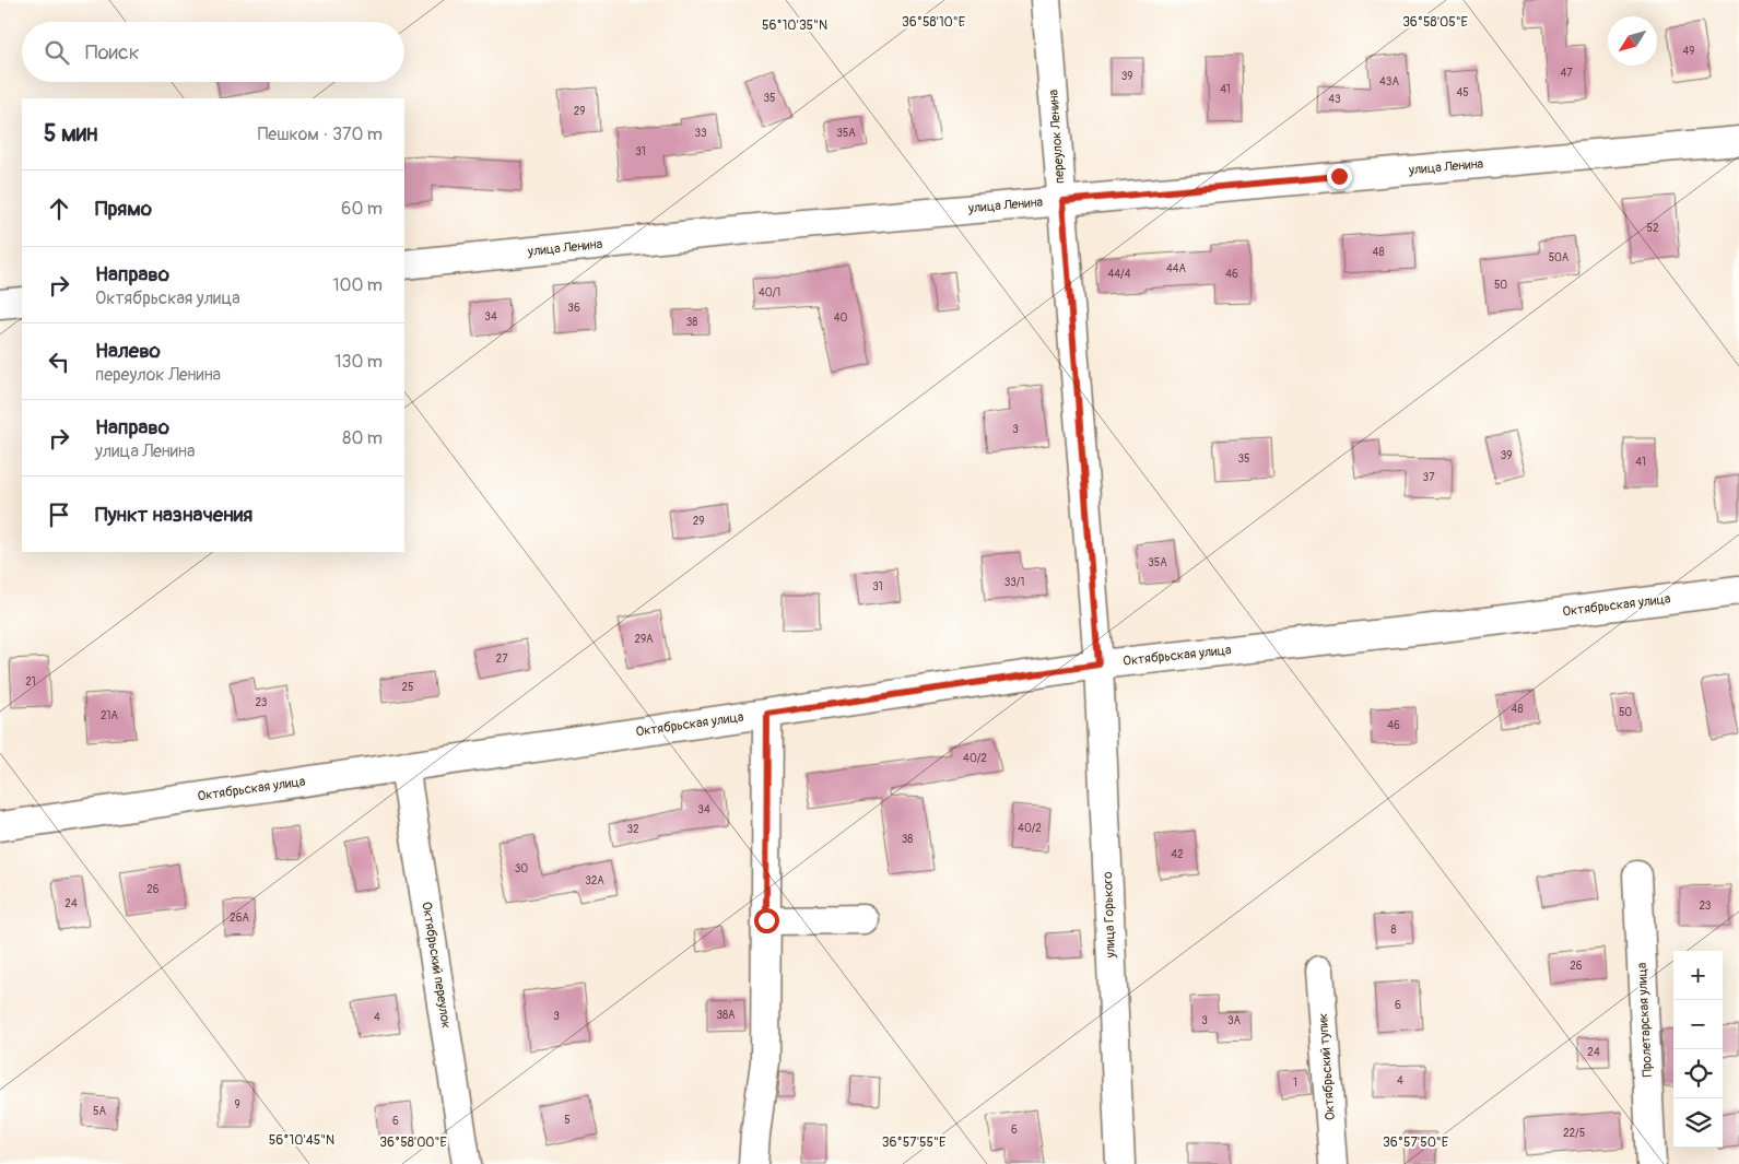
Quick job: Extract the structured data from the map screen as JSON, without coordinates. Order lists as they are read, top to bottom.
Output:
{
  "streets": {
    "street": [
      "переулок Ленина",
      "улица Ленина",
      "Октябрьская улица",
      "улица Горького",
      "Октябрьский переулок",
      "Пролетарская улица",
      "Октябрьский тупик"
    ]
  },
  "crossings": [
    ["переулок Ленина", "улица Ленина"],
    ["переулок Ленина", "Октябрьская улица"],
    ["переулок Ленина", "улица Горького"],
    ["Октябрьская улица", "улица Горького"],
    ["Октябрьская улица", "Октябрьский переулок"]
  ],
  "house_numbers": [
    "49",
    "47",
    "39",
    "43А",
    "41",
    "45",
    "35",
    "43",
    "29",
    "33",
    "35А",
    "31",
    "52",
    "48",
    "50А",
    "44А",
    "44/4",
    "46",
    "50",
    "40/1",
    "36",
    "34",
    "40",
    "38",
    "3",
    "39",
    "35",
    "41",
    "37",
    "29",
    "35А",
    "33/1",
    "31",
    "29А",
    "27",
    "21",
    "25",
    "23",
    "48",
    "50",
    "21А",
    "46",
    "40/2",
    "34",
    "40/2",
    "32",
    "38",
    "42",
    "30",
    "32А",
    "26",
    "24",
    "23",
    "26А",
    "8",
    "26",
    "6",
    "38А",
    "3",
    "4",
    "3",
    "3А",
    "24",
    "4",
    "1",
    "9",
    "5А",
    "5",
    "6",
    "6",
    "22/5"
  ],
  "north": "bottom left",
  "page": {
    "search": "Поиск",
    "heading": ["5 мин", "Пешком · 370 m"],
    "list": [
      ["Прямо", "60 m"],
      ["Направо", "Октябрьская улица", "100 m"],
      ["Налево", "переулок Ленина", "130 m"],
      ["Направо", "улица Ленина", "80 m"],
      "Пункт назначения"
    ],
    "map_buttons": ["+", "−"]
  },
  "coordinates": [
    "36°58'10\"E",
    "36°58'05\"E",
    "56°10'35\"N",
    "56°10'45\"N",
    "36°58'00\"E",
    "36°57'55\"E",
    "36°57'50\"E"
  ]
}
